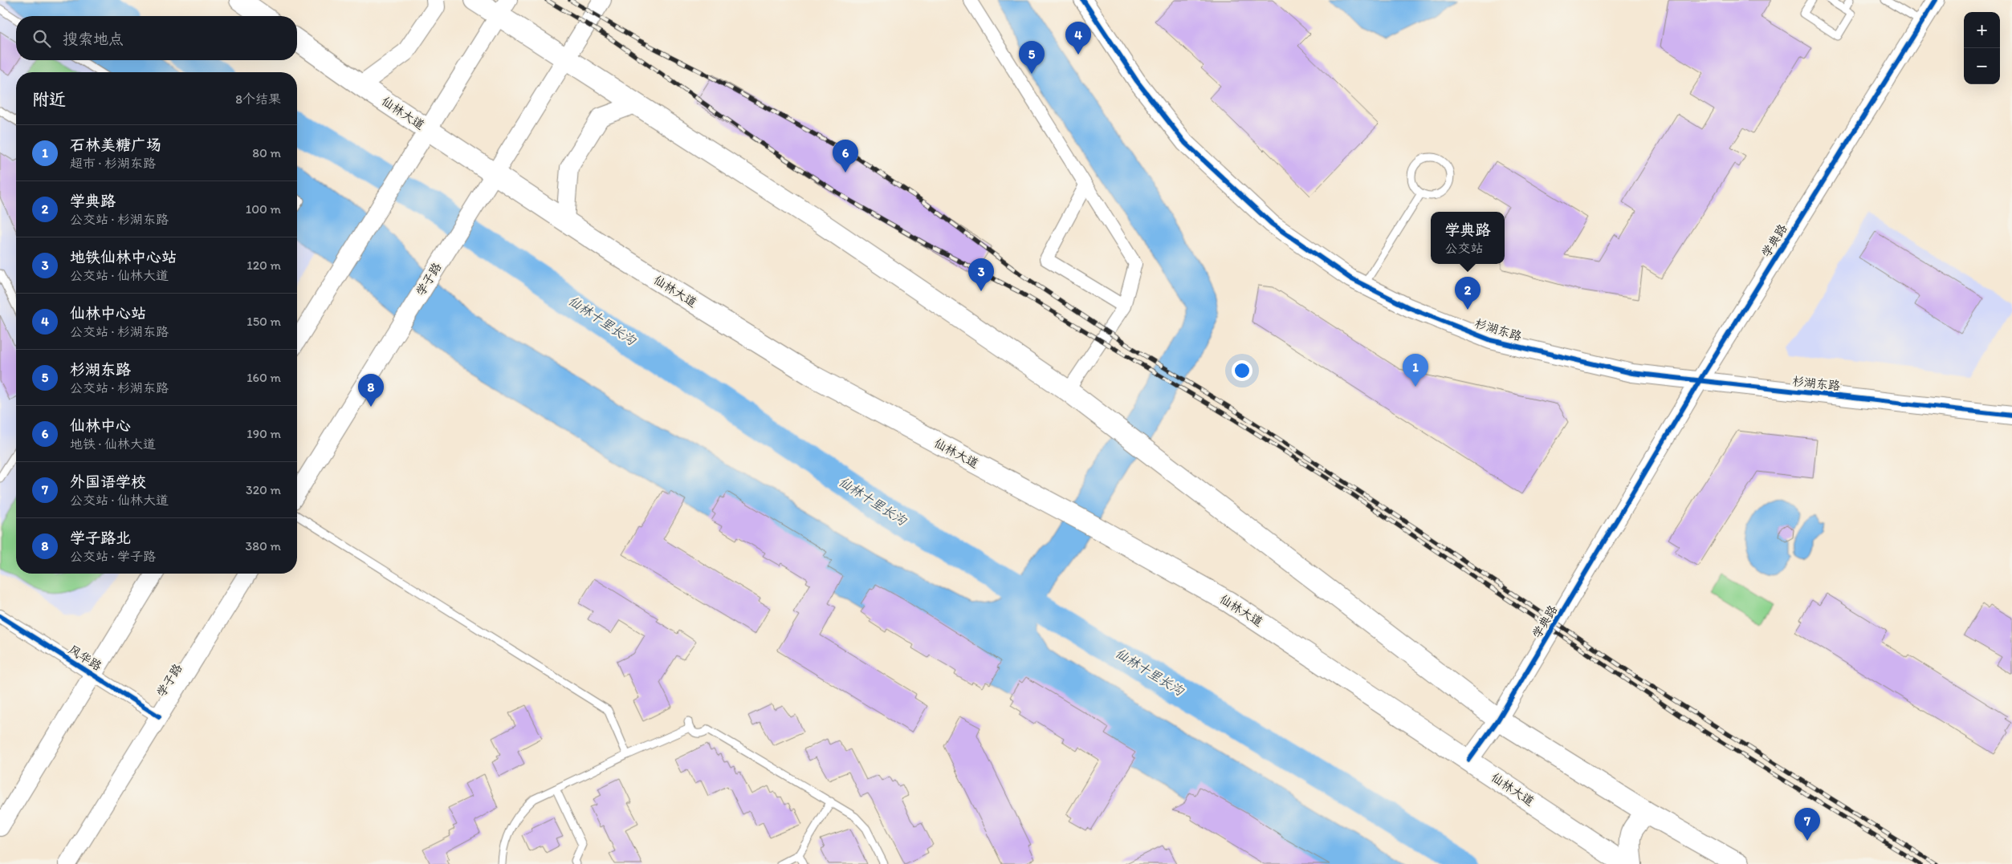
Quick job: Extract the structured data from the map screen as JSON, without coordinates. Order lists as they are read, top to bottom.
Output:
{
  "streets": {
    "main road": ["仙林大道"],
    "street": [
      "学典路",
      "学子路",
      "杉湖东路",
      "风华路"
    ]
  },
  "crossings": [
    ["仙林大道", "学典路"],
    ["仙林大道", "学子路"],
    ["学典路", "杉湖东路"],
    ["学子路", "风华路"]
  ],
  "water": ["仙林十里长沟"],
  "page": {
    "map_buttons": ["+", "−"],
    "search": "搜索地点",
    "pins": [
      "4",
      "5",
      "6",
      "3",
      "2",
      "1",
      "8",
      "7"
    ],
    "heading": ["附近", "8个结果"],
    "list": [
      {
        "mark": "1",
        "name": "石林美糖广场",
        "note": "超市 · 杉湖东路",
        "value": "80 m"
      },
      {
        "mark": "2",
        "name": "学典路",
        "note": "公交站 · 杉湖东路",
        "value": "100 m"
      },
      {
        "mark": "3",
        "name": "地铁仙林中心站",
        "note": "公交站 · 仙林大道",
        "value": "120 m"
      },
      {
        "mark": "4",
        "name": "仙林中心站",
        "note": "公交站 · 杉湖东路",
        "value": "150 m"
      },
      {
        "mark": "5",
        "name": "杉湖东路",
        "note": "公交站 · 杉湖东路",
        "value": "160 m"
      },
      {
        "mark": "6",
        "name": "仙林中心",
        "note": "地铁 · 仙林大道",
        "value": "190 m"
      },
      {
        "mark": "7",
        "name": "外国语学校",
        "note": "公交站 · 仙林大道",
        "value": "320 m"
      },
      {
        "mark": "8",
        "name": "学子路北",
        "note": "公交站 · 学子路",
        "value": "380 m"
      }
    ],
    "popup": ["学典路", "公交站"]
  }
}
